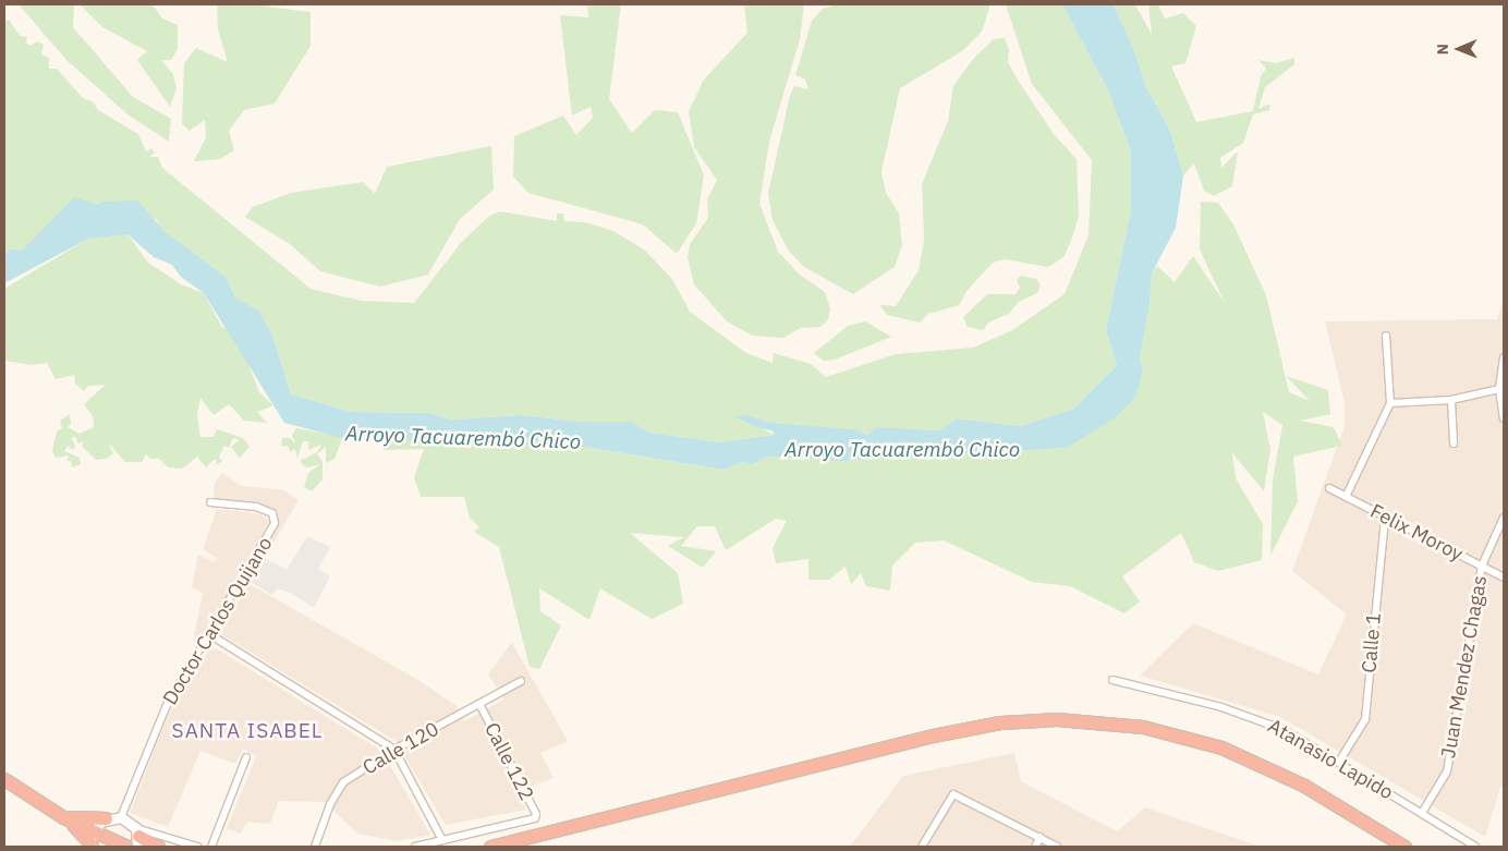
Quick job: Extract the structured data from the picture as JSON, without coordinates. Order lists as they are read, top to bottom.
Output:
{
  "streets": {
    "street": [
      "Felix Moroy",
      "Doctor Carlos Quijano",
      "Calle 1",
      "Juan Mendez Chagas",
      "Calle 120",
      "Atanasio Lapido",
      "Calle 122"
    ]
  },
  "crossings": [
    ["Felix Moroy", "Calle 1"],
    ["Felix Moroy", "Juan Mendez Chagas"],
    ["Calle 1", "Atanasio Lapido"],
    ["Juan Mendez Chagas", "Atanasio Lapido"],
    ["Calle 120", "Calle 122"]
  ],
  "districts": ["SANTA ISABEL"],
  "water": ["Arroyo Tacuarembó Chico"],
  "north": "left"
}
